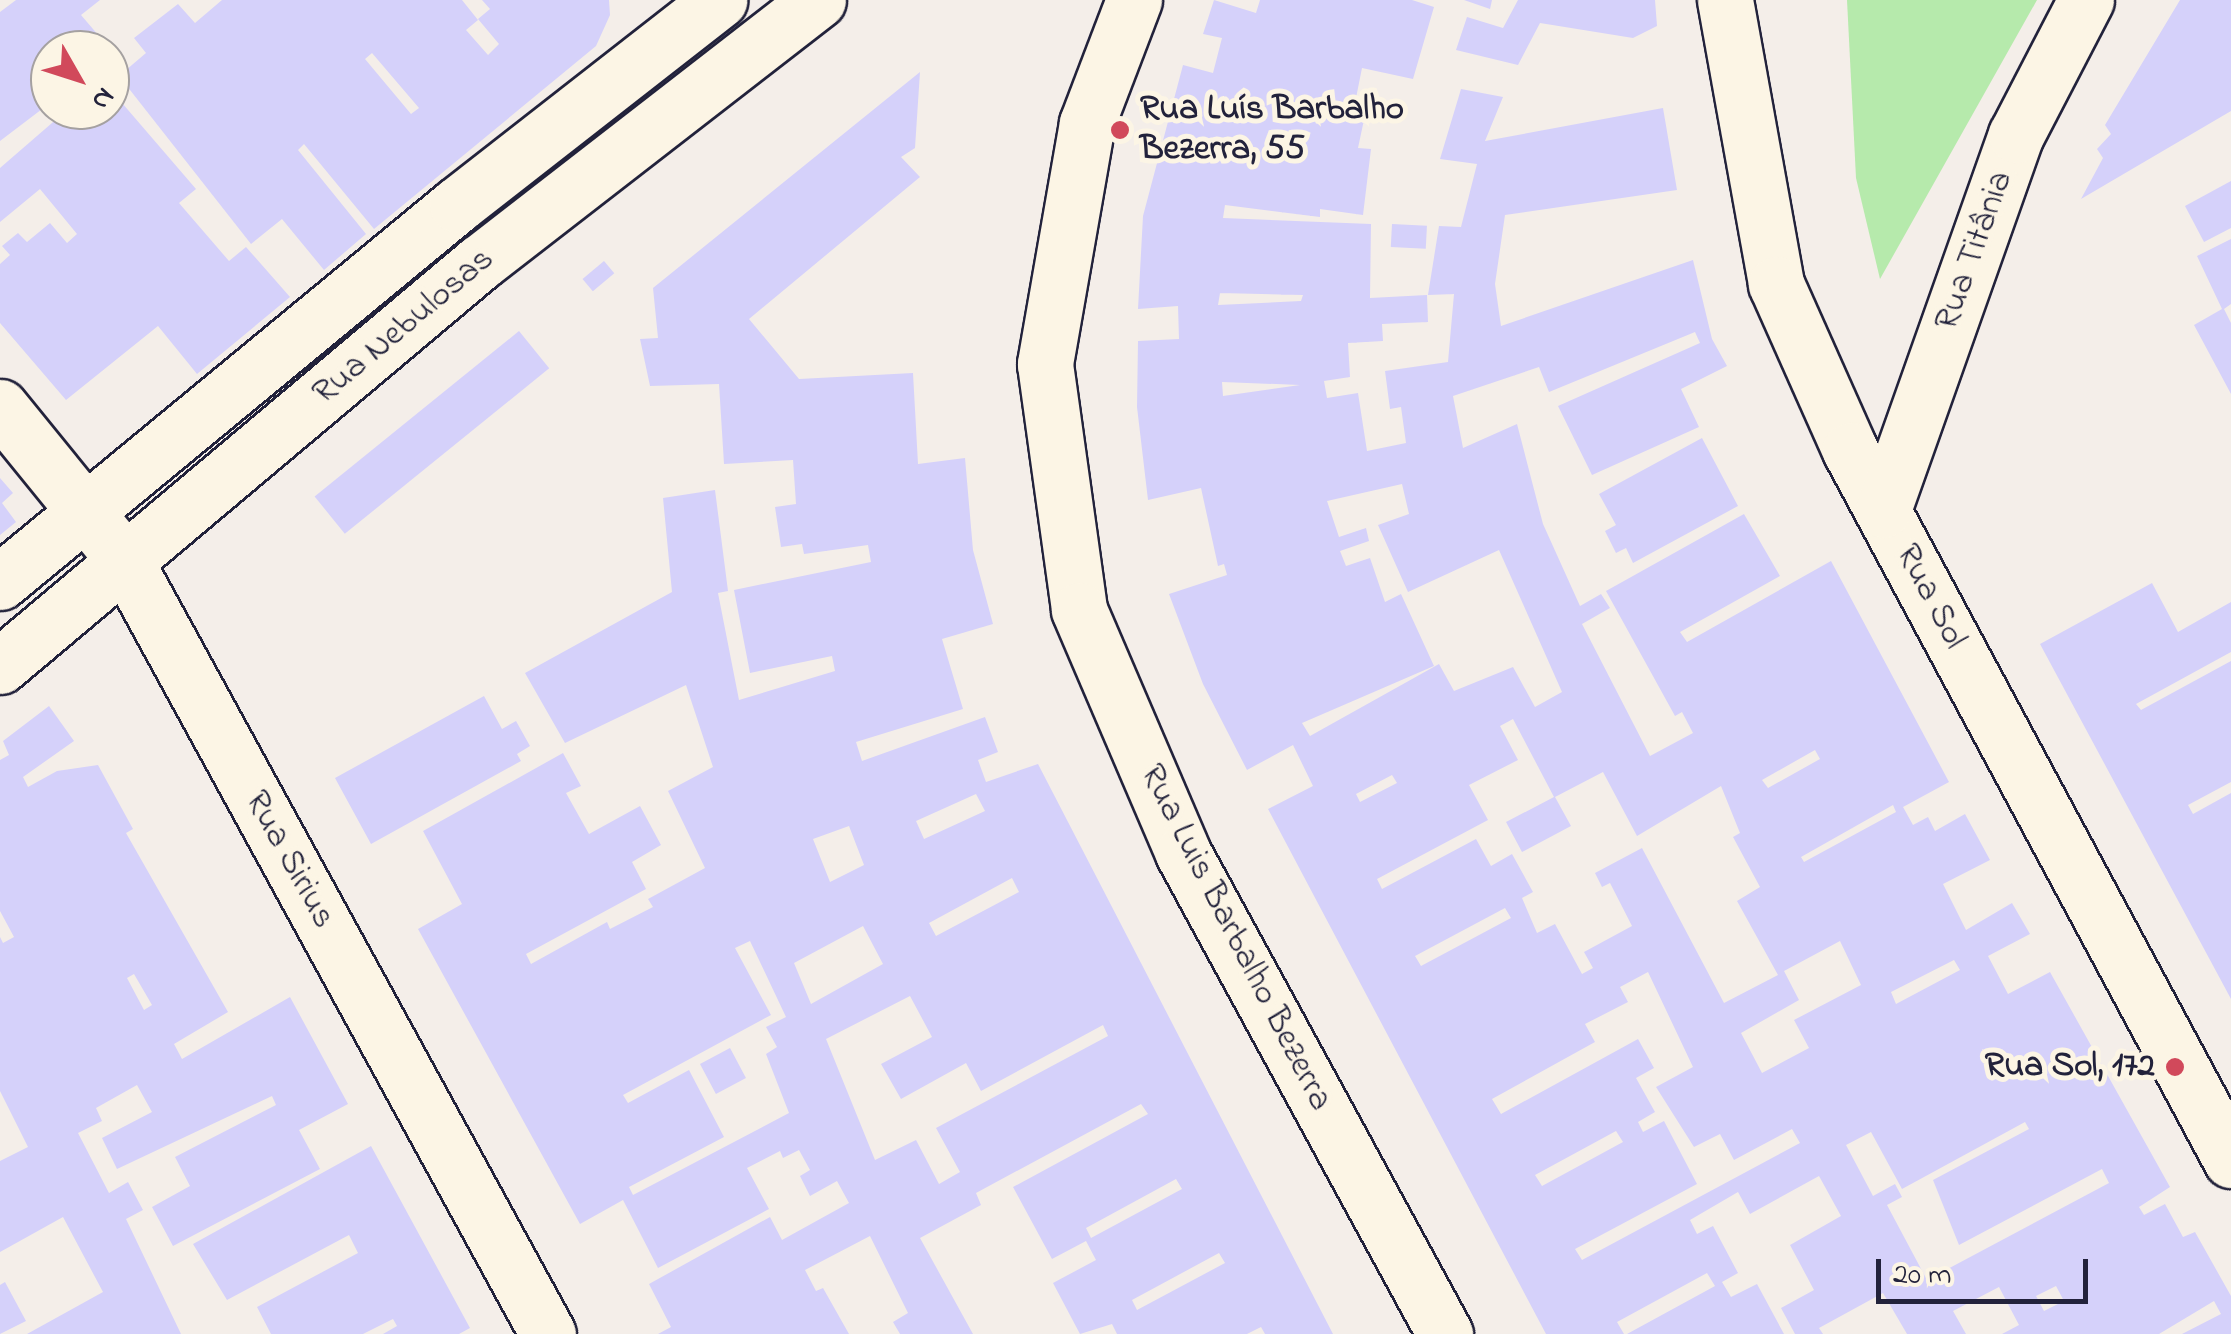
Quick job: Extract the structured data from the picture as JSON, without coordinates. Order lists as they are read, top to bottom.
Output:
{
  "streets": {
    "street": [
      "Rua Titânia",
      "Rua Nebulosas",
      "Rua Sol",
      "Rua Sirius",
      "Rua Luis Barbalho Bezerra"
    ]
  },
  "crossings": [
    ["Rua Titânia", "Rua Sol"],
    ["Rua Nebulosas", "Rua Sirius"]
  ],
  "places": ["Rua Luís Barbalho Bezerra, 55", "Rua Sol, 172"],
  "scale_bar": "20 m",
  "north": "bottom right"
}
